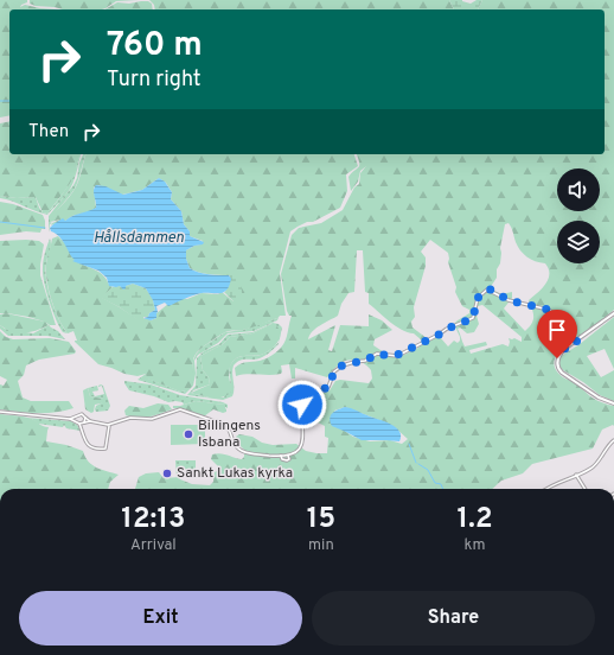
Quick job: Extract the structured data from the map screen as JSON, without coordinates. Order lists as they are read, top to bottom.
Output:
{
  "water": ["Hållsdammen"],
  "places": ["Billingens Isbana", "Sankt Lukas kyrka"],
  "page": {
    "turn": ["760 m", "Turn right"],
    "then": "Then",
    "eta": [
      "12:13",
      "Arrival",
      "15",
      "min",
      "1.2",
      "km"
    ],
    "buttons": ["Exit", "Share"]
  }
}
